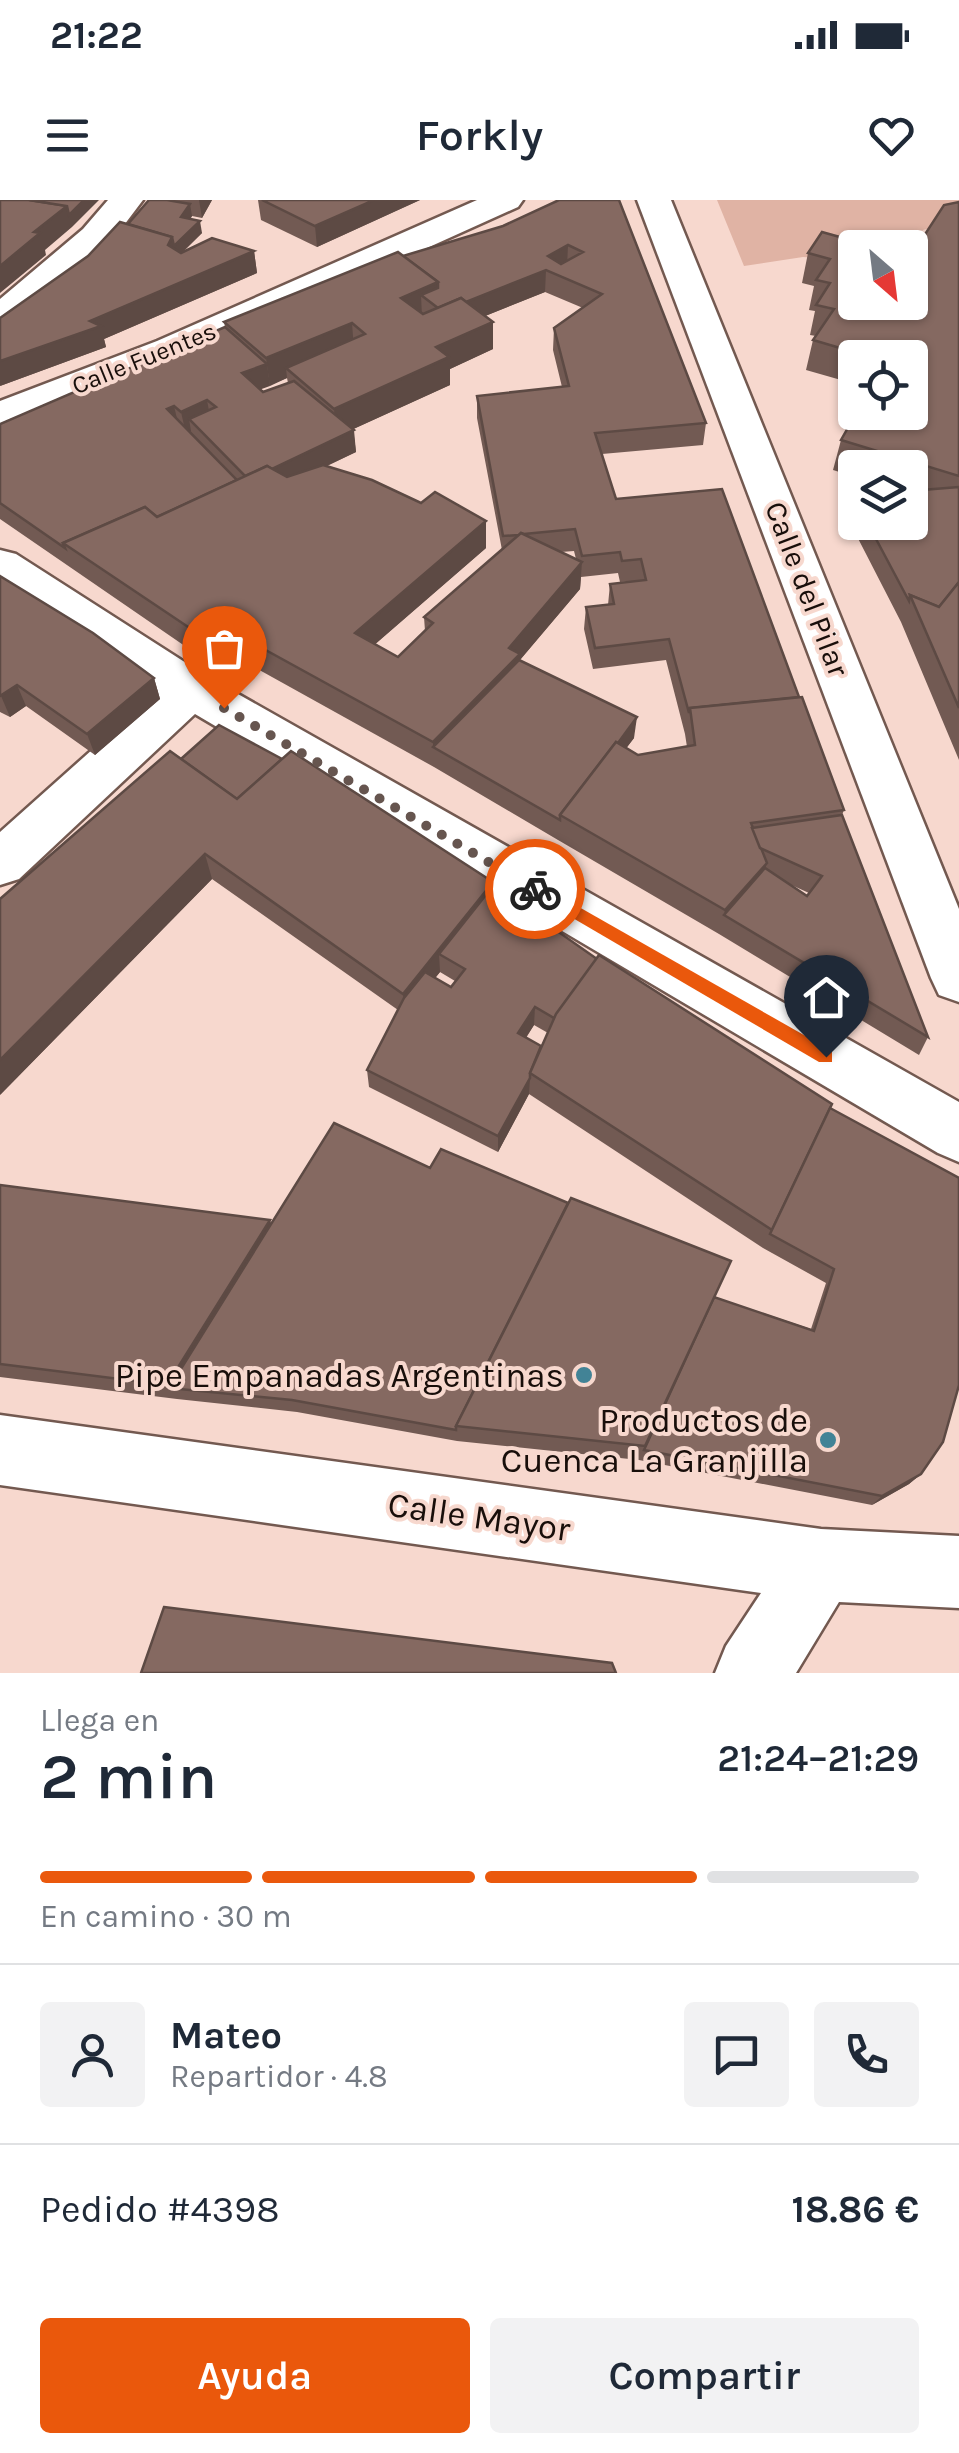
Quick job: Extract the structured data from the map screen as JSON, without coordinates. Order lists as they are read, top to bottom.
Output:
{
  "streets": {
    "street": ["Calle Fuentes", "Calle del Pilar", "Calle Mayor"]
  },
  "places": ["Pipe Empanadas Argentinas", "Productos de Cuenca La Granjilla"],
  "north": "bottom right",
  "page": {
    "status": "21:22",
    "header": "Forkly",
    "heading": ["2 min", "Llega en", "21:24–21:29"],
    "panel": [
      "Mateo",
      "Repartidor · 4.8",
      "Pedido #4398",
      "18.86 €"
    ],
    "bar": "En camino · 30 m",
    "buttons": ["Ayuda", "Compartir"]
  }
}
